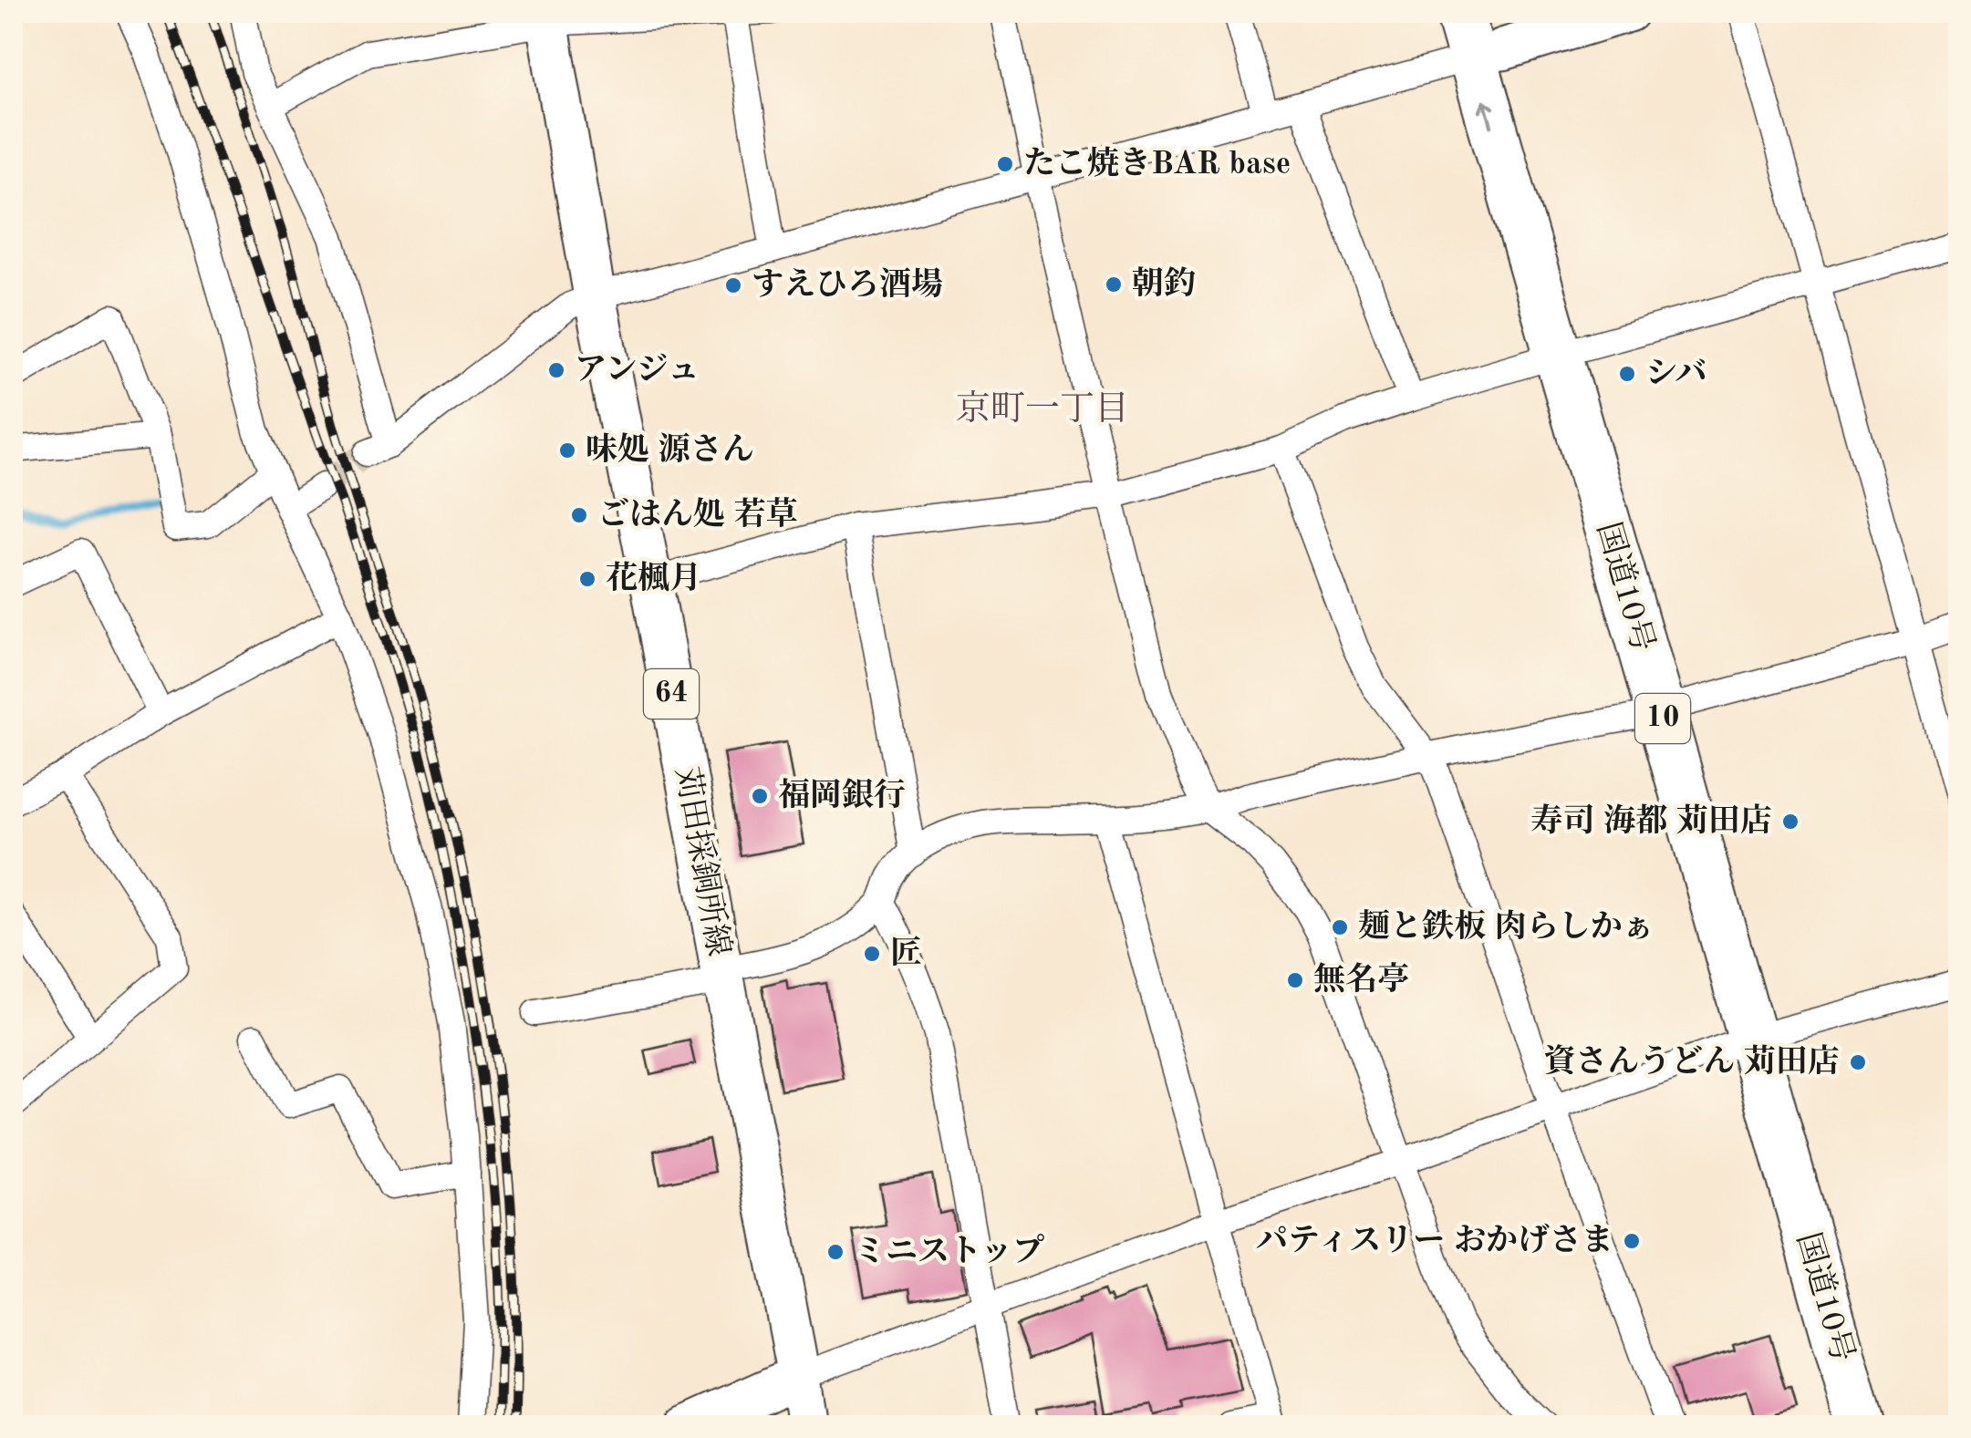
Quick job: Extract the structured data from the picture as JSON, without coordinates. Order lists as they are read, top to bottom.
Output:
{
  "streets": {
    "highway": ["国道10号", "10"],
    "main road": ["64", "苅田採銅所線"]
  },
  "districts": ["京町一丁目"],
  "places": [
    "たこ焼きBAR base",
    "朝釣",
    "すえひろ酒場",
    "アンジュ",
    "シバ",
    "味処 源さん",
    "ごはん処 若草",
    "花楓月",
    "福岡銀行",
    "寿司 海都 苅田店",
    "麺と鉄板 肉らしかぁ",
    "匠",
    "無名亭",
    "資さんうどん 苅田店",
    "パティスリー おかげさま",
    "ミニストップ"
  ]
}
